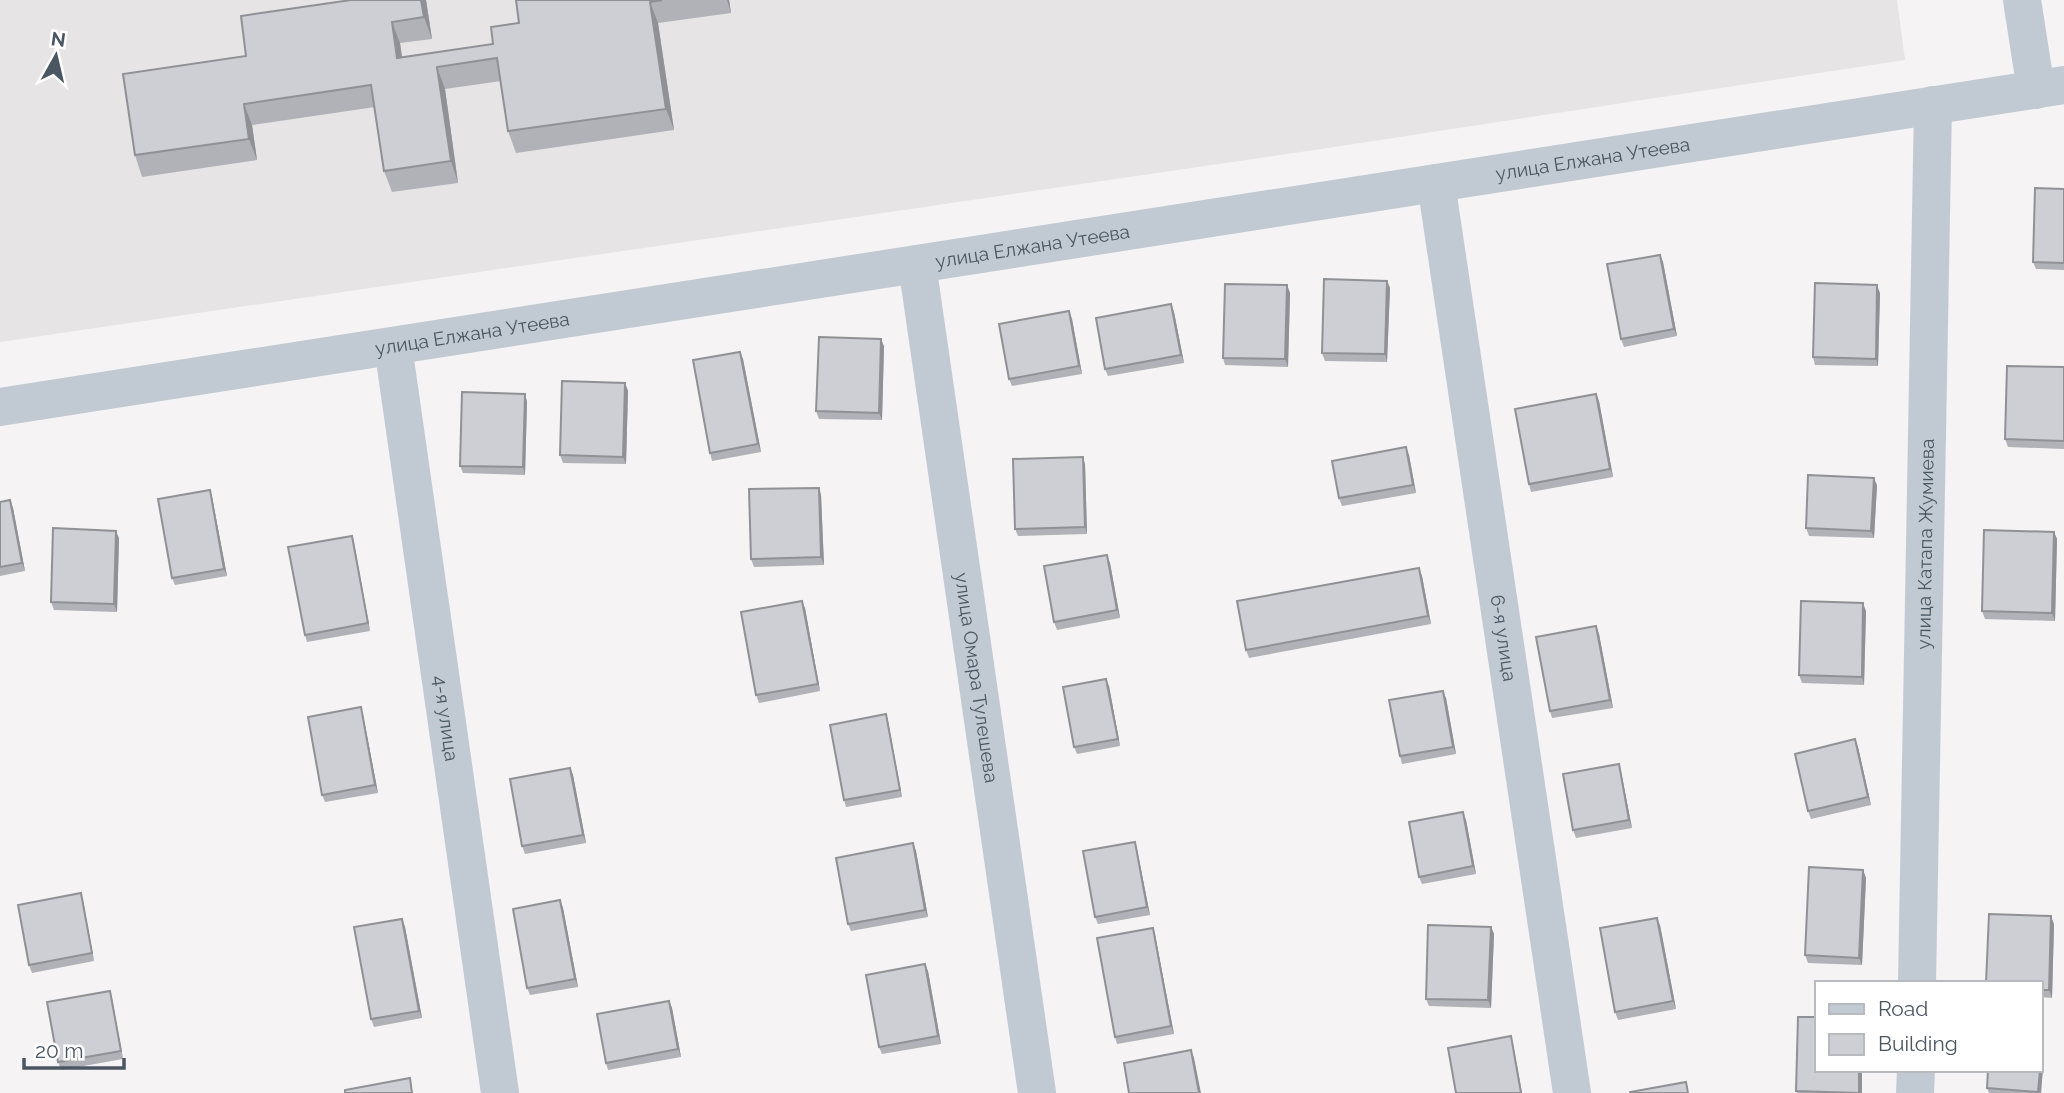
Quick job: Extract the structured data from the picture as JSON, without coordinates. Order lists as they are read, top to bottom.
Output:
{
  "streets": {
    "street": [
      "улица Елжана Утеева",
      "улица Катапа Жумиева",
      "6-я улица",
      "улица Омара Тулешева",
      "4-я улица"
    ]
  },
  "crossings": [
    ["улица Елжана Утеева", "улица Катапа Жумиева"],
    ["улица Елжана Утеева", "6-я улица"],
    ["улица Елжана Утеева", "улица Омара Тулешева"],
    ["улица Елжана Утеева", "4-я улица"]
  ],
  "legend": ["Road", "Building"],
  "scale_bar": "20 m",
  "north": "top"
}
